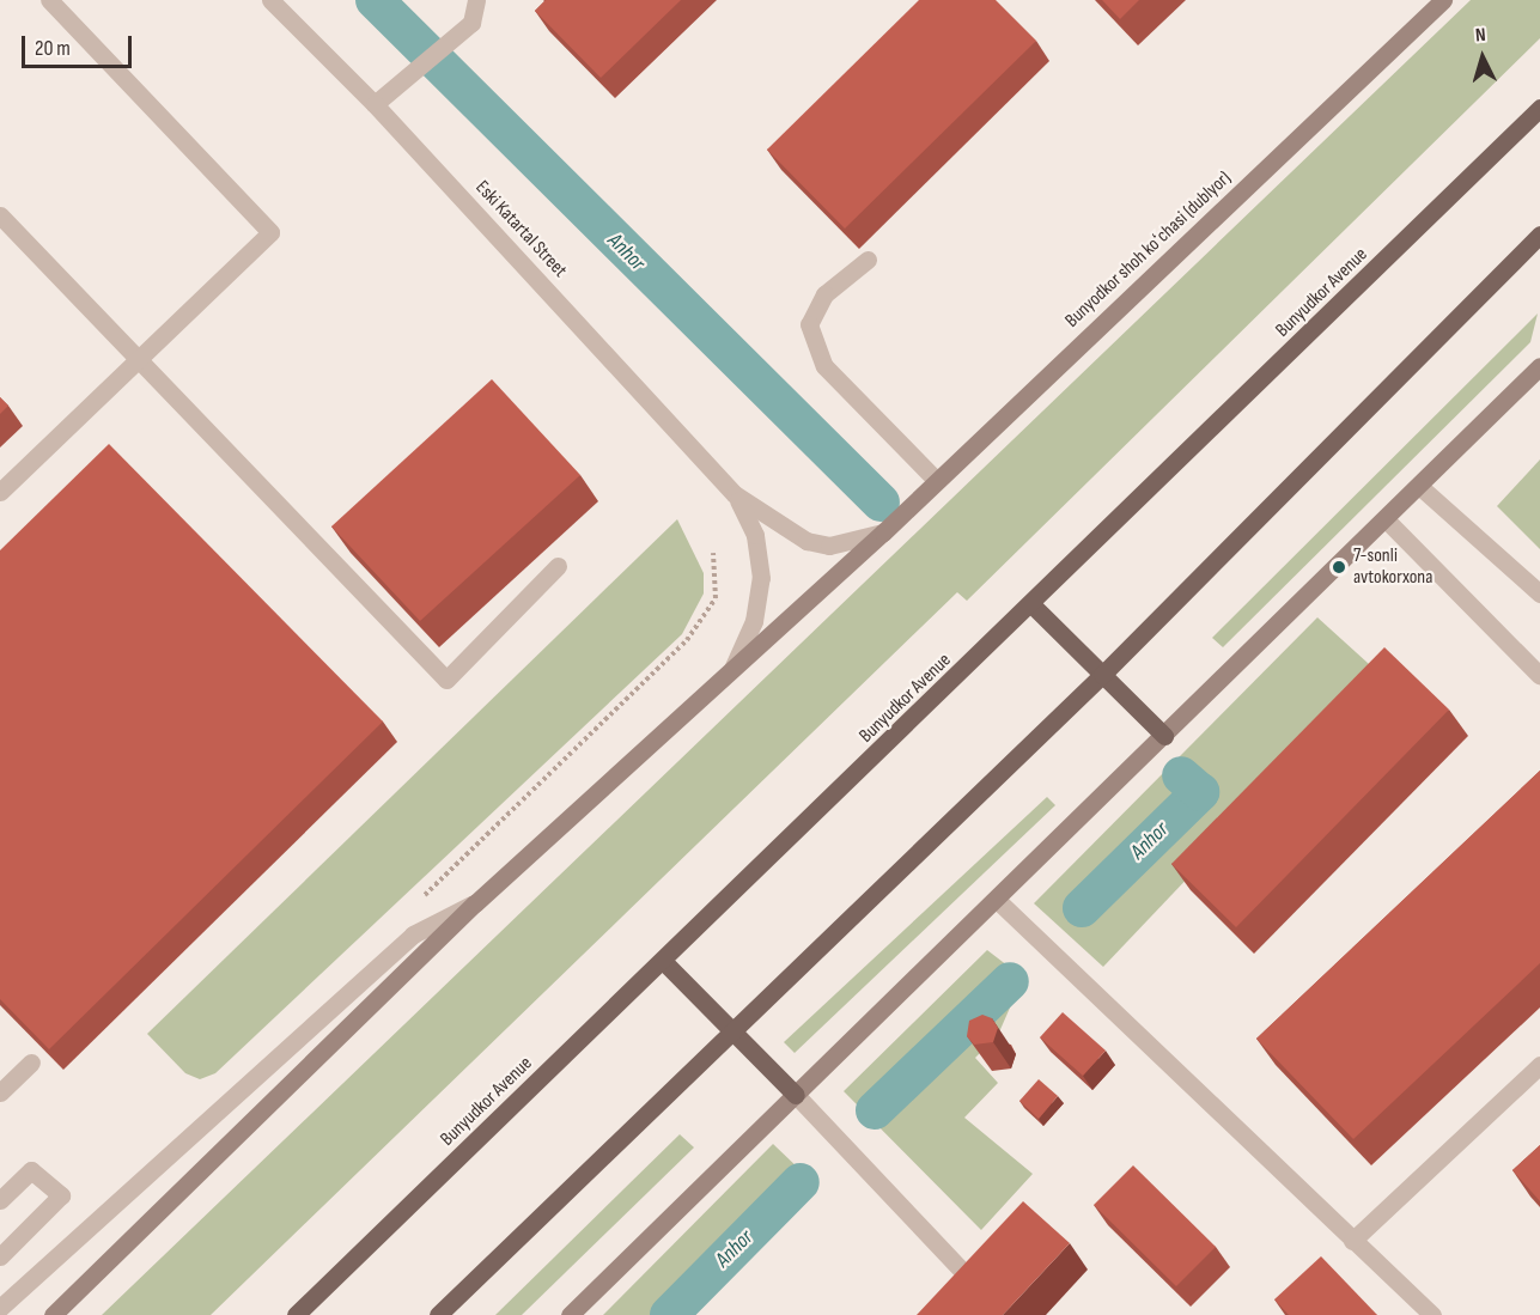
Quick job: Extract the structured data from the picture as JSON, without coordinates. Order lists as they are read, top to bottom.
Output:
{
  "streets": {
    "main road": ["Bunyudkor Avenue"],
    "street": ["Eski Katartal Street", "Bunyodkor shoh koʻchasi (dublyor)"]
  },
  "water": ["Anhor"],
  "places": ["7-sonli avtokorxona"],
  "scale_bar": "20 m",
  "north": "top"
}
